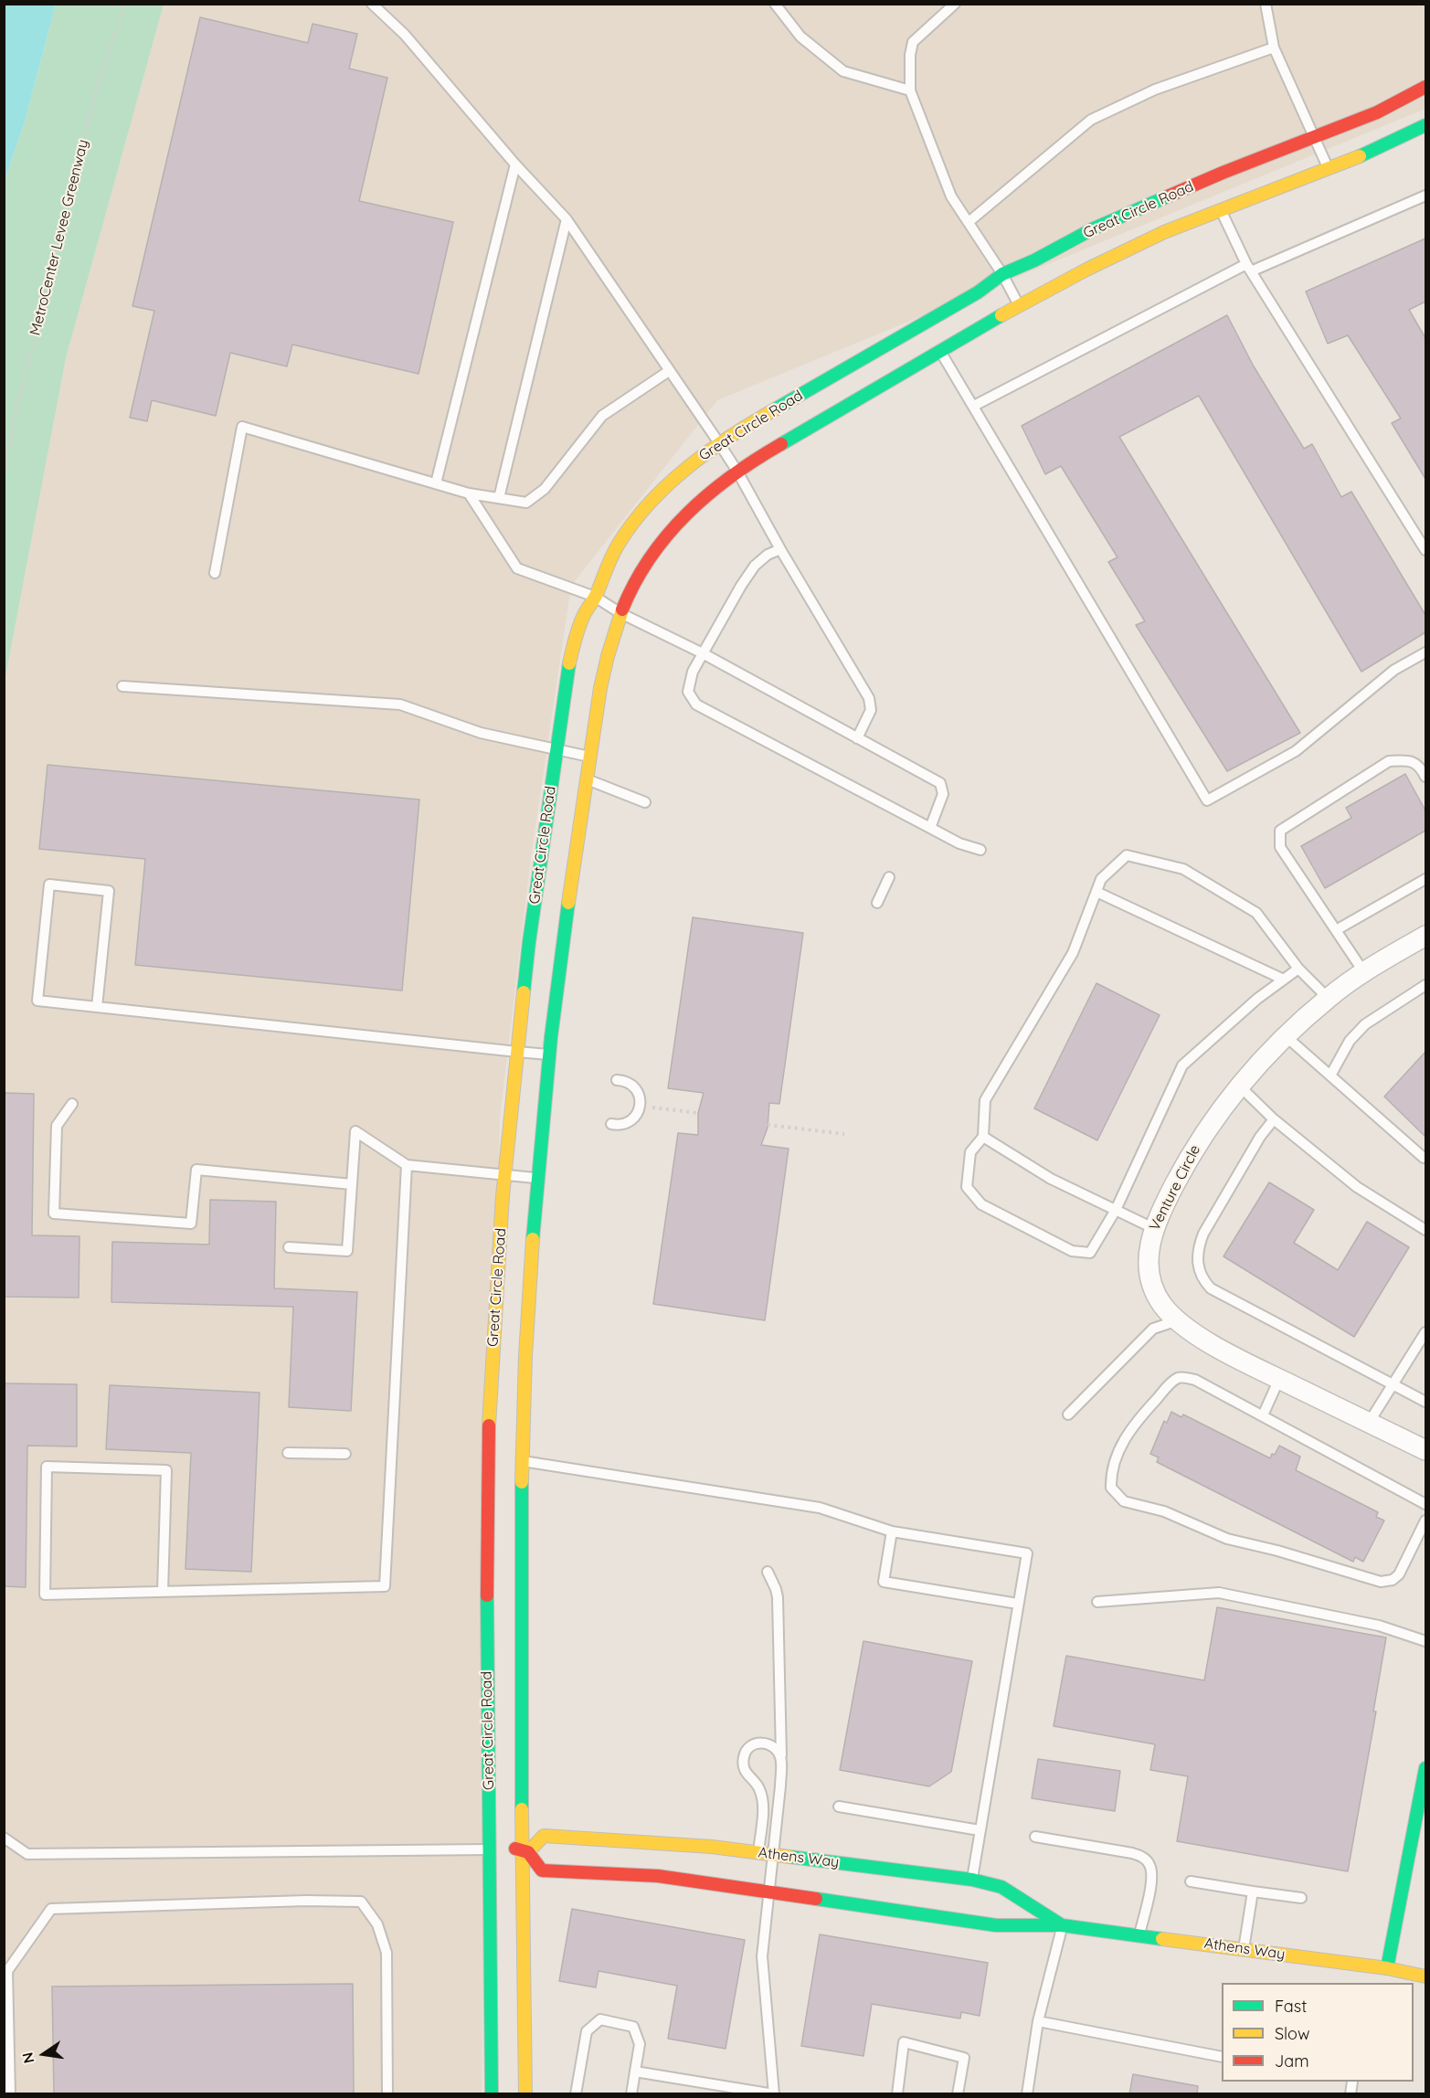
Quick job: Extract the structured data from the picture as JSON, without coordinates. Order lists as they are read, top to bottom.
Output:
{
  "streets": {
    "street": ["Great Circle Road", "Venture Circle", "Athens Way"],
    "path": ["MetroCenter Levee Greenway"]
  },
  "crossings": [
    ["Great Circle Road", "Athens Way"]
  ],
  "legend": ["Fast", "Slow", "Jam"],
  "north": "left"
}
